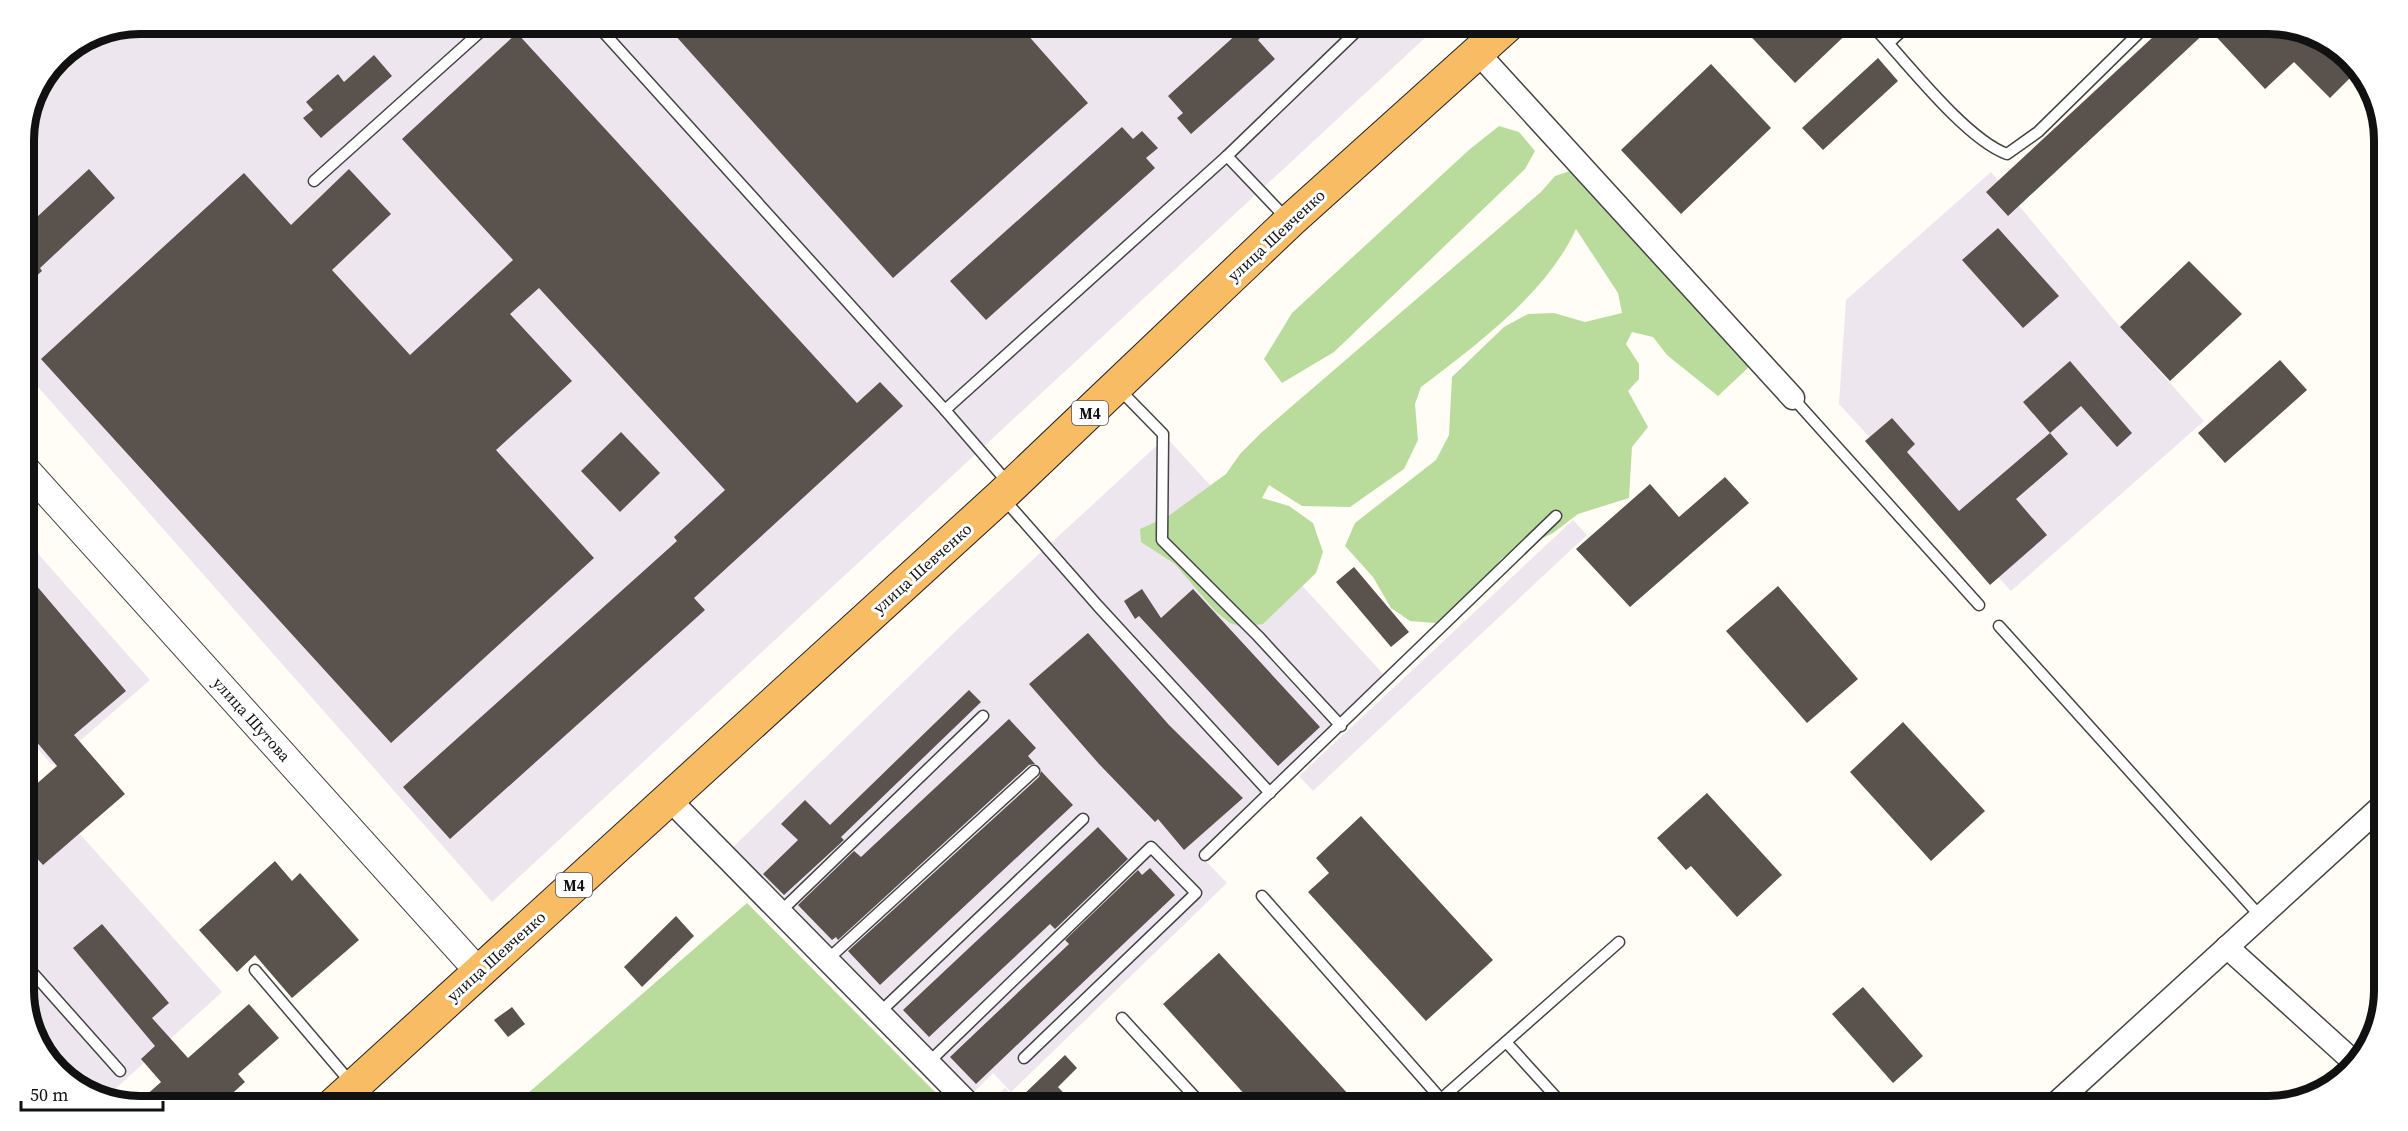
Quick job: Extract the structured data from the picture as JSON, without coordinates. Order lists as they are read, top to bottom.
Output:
{
  "streets": {
    "highway": ["улица Шевченко", "M4"],
    "street": ["улица Шутова"]
  },
  "crossings": [
    ["улица Шевченко", "улица Шутова"]
  ],
  "scale_bar": "50 m"
}
